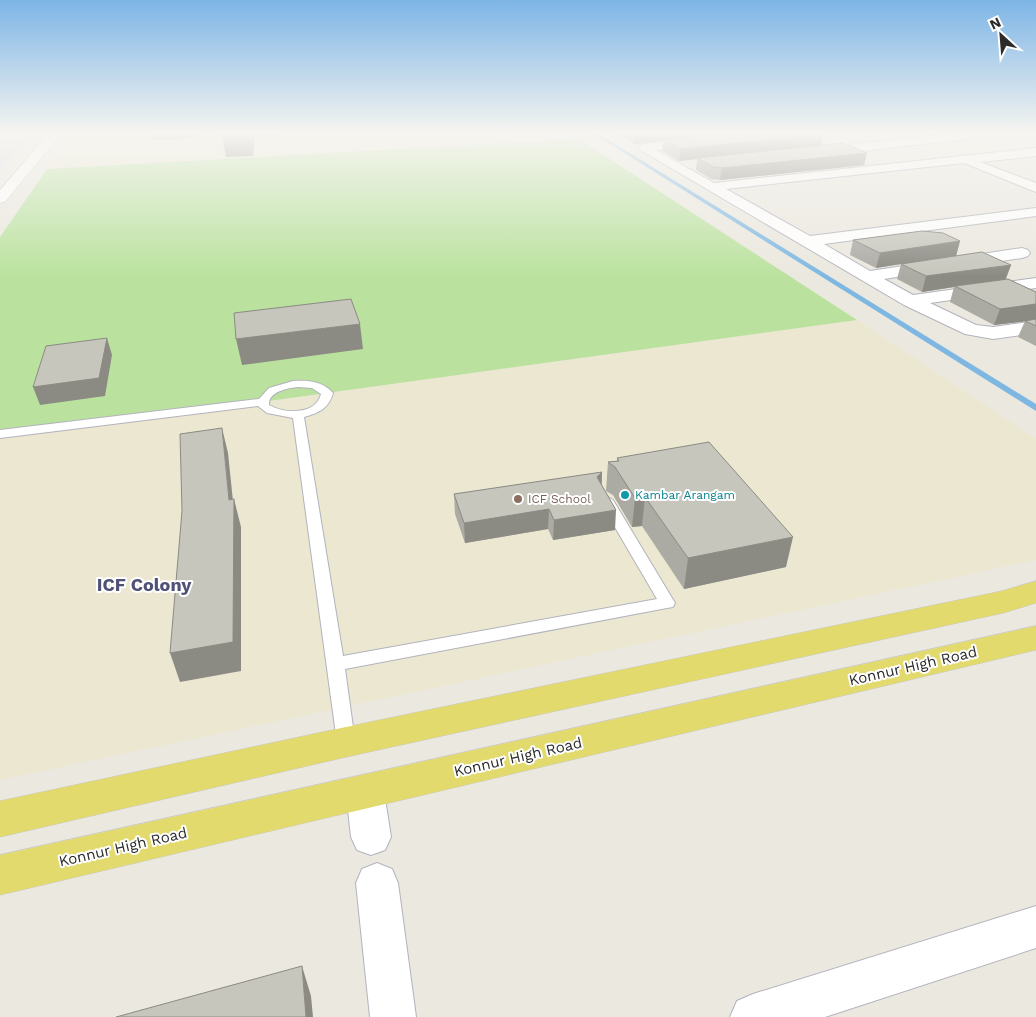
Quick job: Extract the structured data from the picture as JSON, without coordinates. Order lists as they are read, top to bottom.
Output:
{
  "streets": {
    "main road": ["Konnur High Road"]
  },
  "districts": ["ICF Colony"],
  "places": ["Kambar Arangam", "ICF School"],
  "north": "top left"
}
